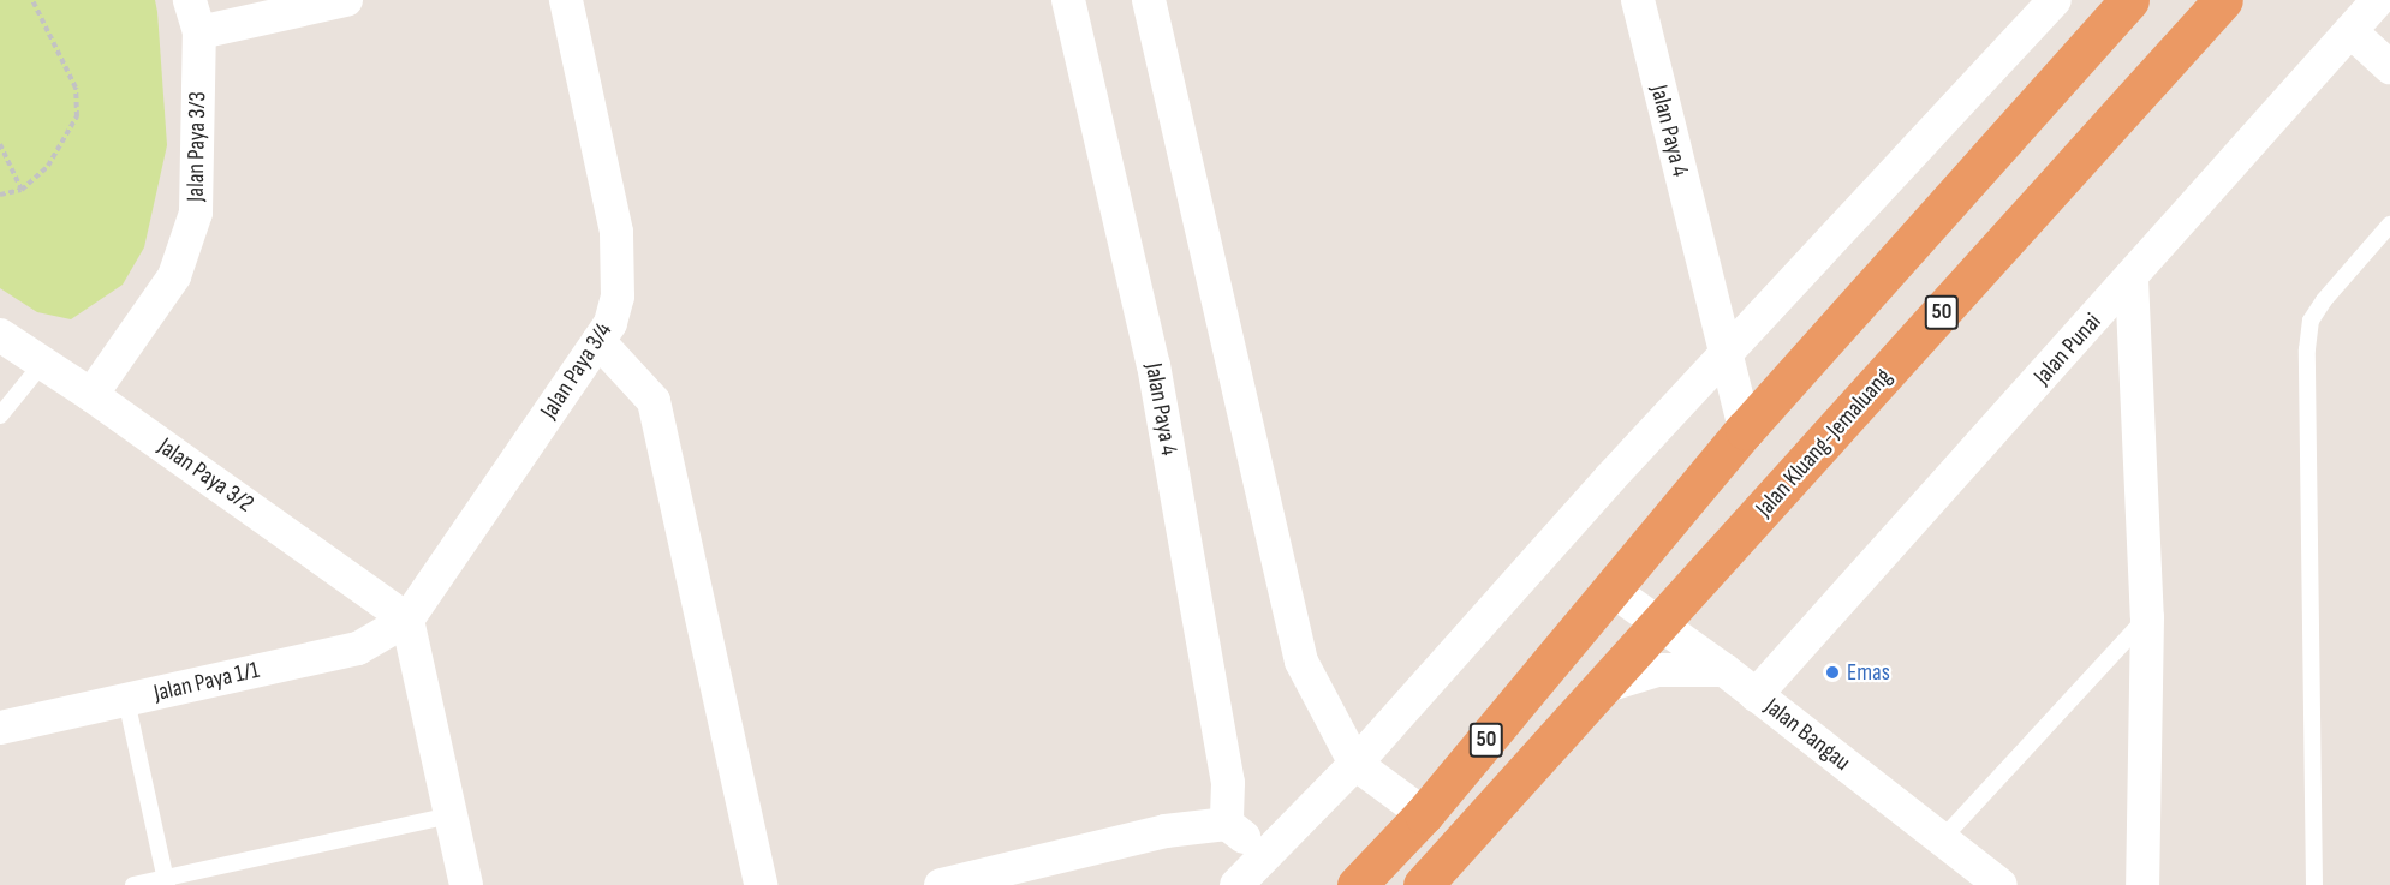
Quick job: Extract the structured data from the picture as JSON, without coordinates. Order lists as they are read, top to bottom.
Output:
{
  "streets": {
    "highway": ["50", "Jalan Kluang-Jemaluang"],
    "street": [
      "Jalan Paya 4",
      "Jalan Paya 3/3",
      "Jalan Punai",
      "Jalan Paya 3/4",
      "Jalan Paya 3/2",
      "Jalan Paya 1/1",
      "Jalan Bangau"
    ]
  },
  "crossings": [
    ["Jalan Paya 4", "50"],
    ["Jalan Paya 3/3", "Jalan Paya 3/2"],
    ["50", "Jalan Bangau"],
    ["Jalan Punai", "Jalan Bangau"],
    ["Jalan Paya 3/4", "Jalan Paya 3/2"],
    ["Jalan Paya 3/4", "Jalan Paya 1/1"],
    ["Jalan Kluang-Jemaluang", "Jalan Bangau"],
    ["Jalan Paya 3/2", "Jalan Paya 1/1"]
  ],
  "places": ["Emas"]
}
